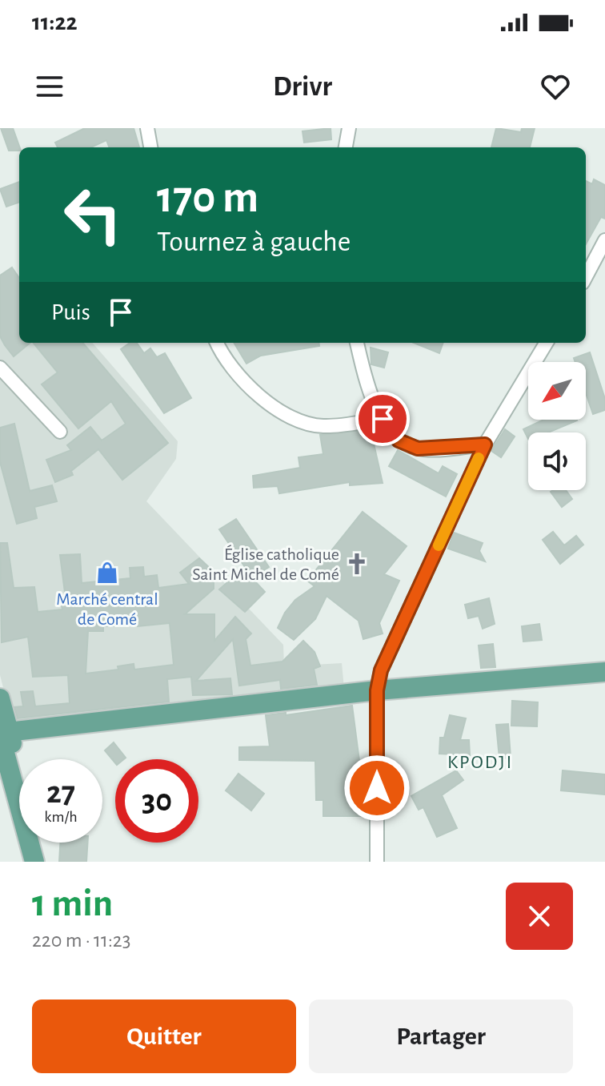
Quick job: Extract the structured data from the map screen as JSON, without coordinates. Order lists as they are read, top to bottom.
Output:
{
  "districts": ["KPODJI"],
  "places": {
    "church": ["Église catholique Saint Michel de Comé"],
    "shop": ["Marché central de Comé"]
  },
  "north": "bottom left",
  "page": {
    "status": "11:22",
    "header": "Drivr",
    "turn": ["170 m", "Tournez à gauche"],
    "then": "Puis",
    "speed": "27 km/h",
    "limit": "30",
    "heading": ["1 min", "220 m · 11:23"],
    "buttons": ["Quitter", "Partager"]
  }
}
